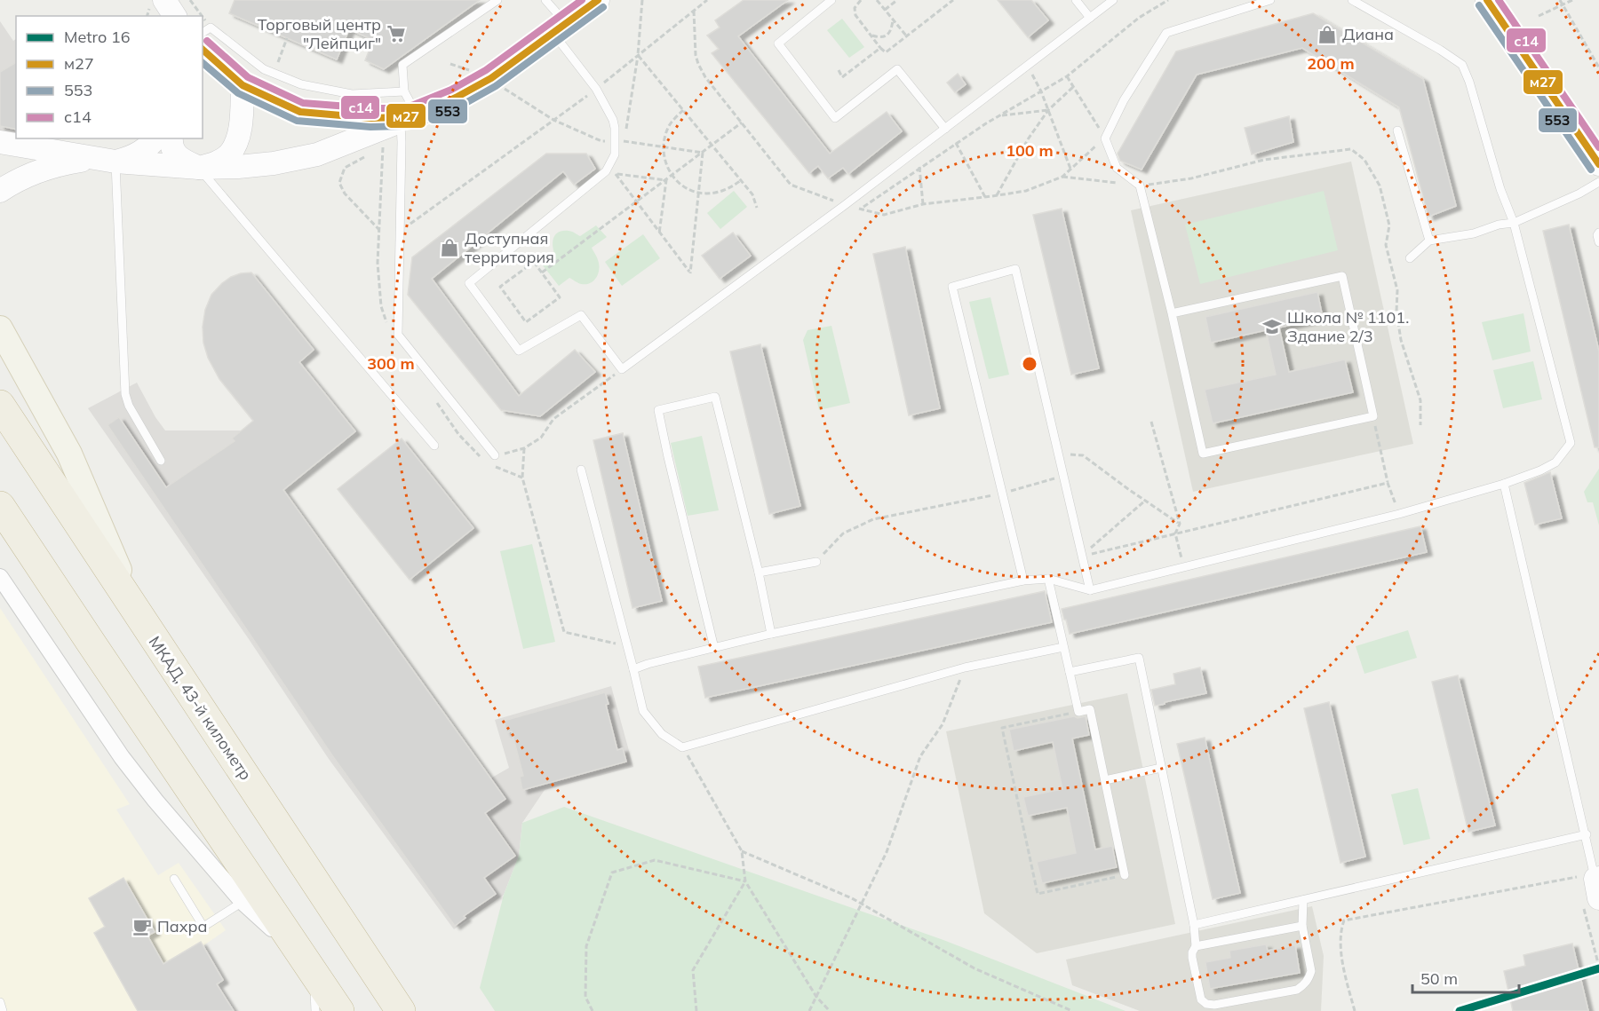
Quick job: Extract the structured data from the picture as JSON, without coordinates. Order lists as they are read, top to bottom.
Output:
{
  "streets": {
    "highway": ["МКАД, 43-й километр"]
  },
  "places": {
    "supermarket": ["Торговый центр \"Лейпциг\""],
    "shop": ["Диана", "Доступная территория"],
    "school or university": ["Школа № 1101. Здание 2/3"],
    "cafe": ["Пахра"]
  },
  "lines": [
    "transit line м27",
    "transit line с14",
    "transit line 553",
    "metro line 16"
  ],
  "legend": [
    "Metro 16",
    "м27",
    "553",
    "с14"
  ],
  "scale_bar": "50 m",
  "rings": ["200 m", "100 m", "300 m"]
}
